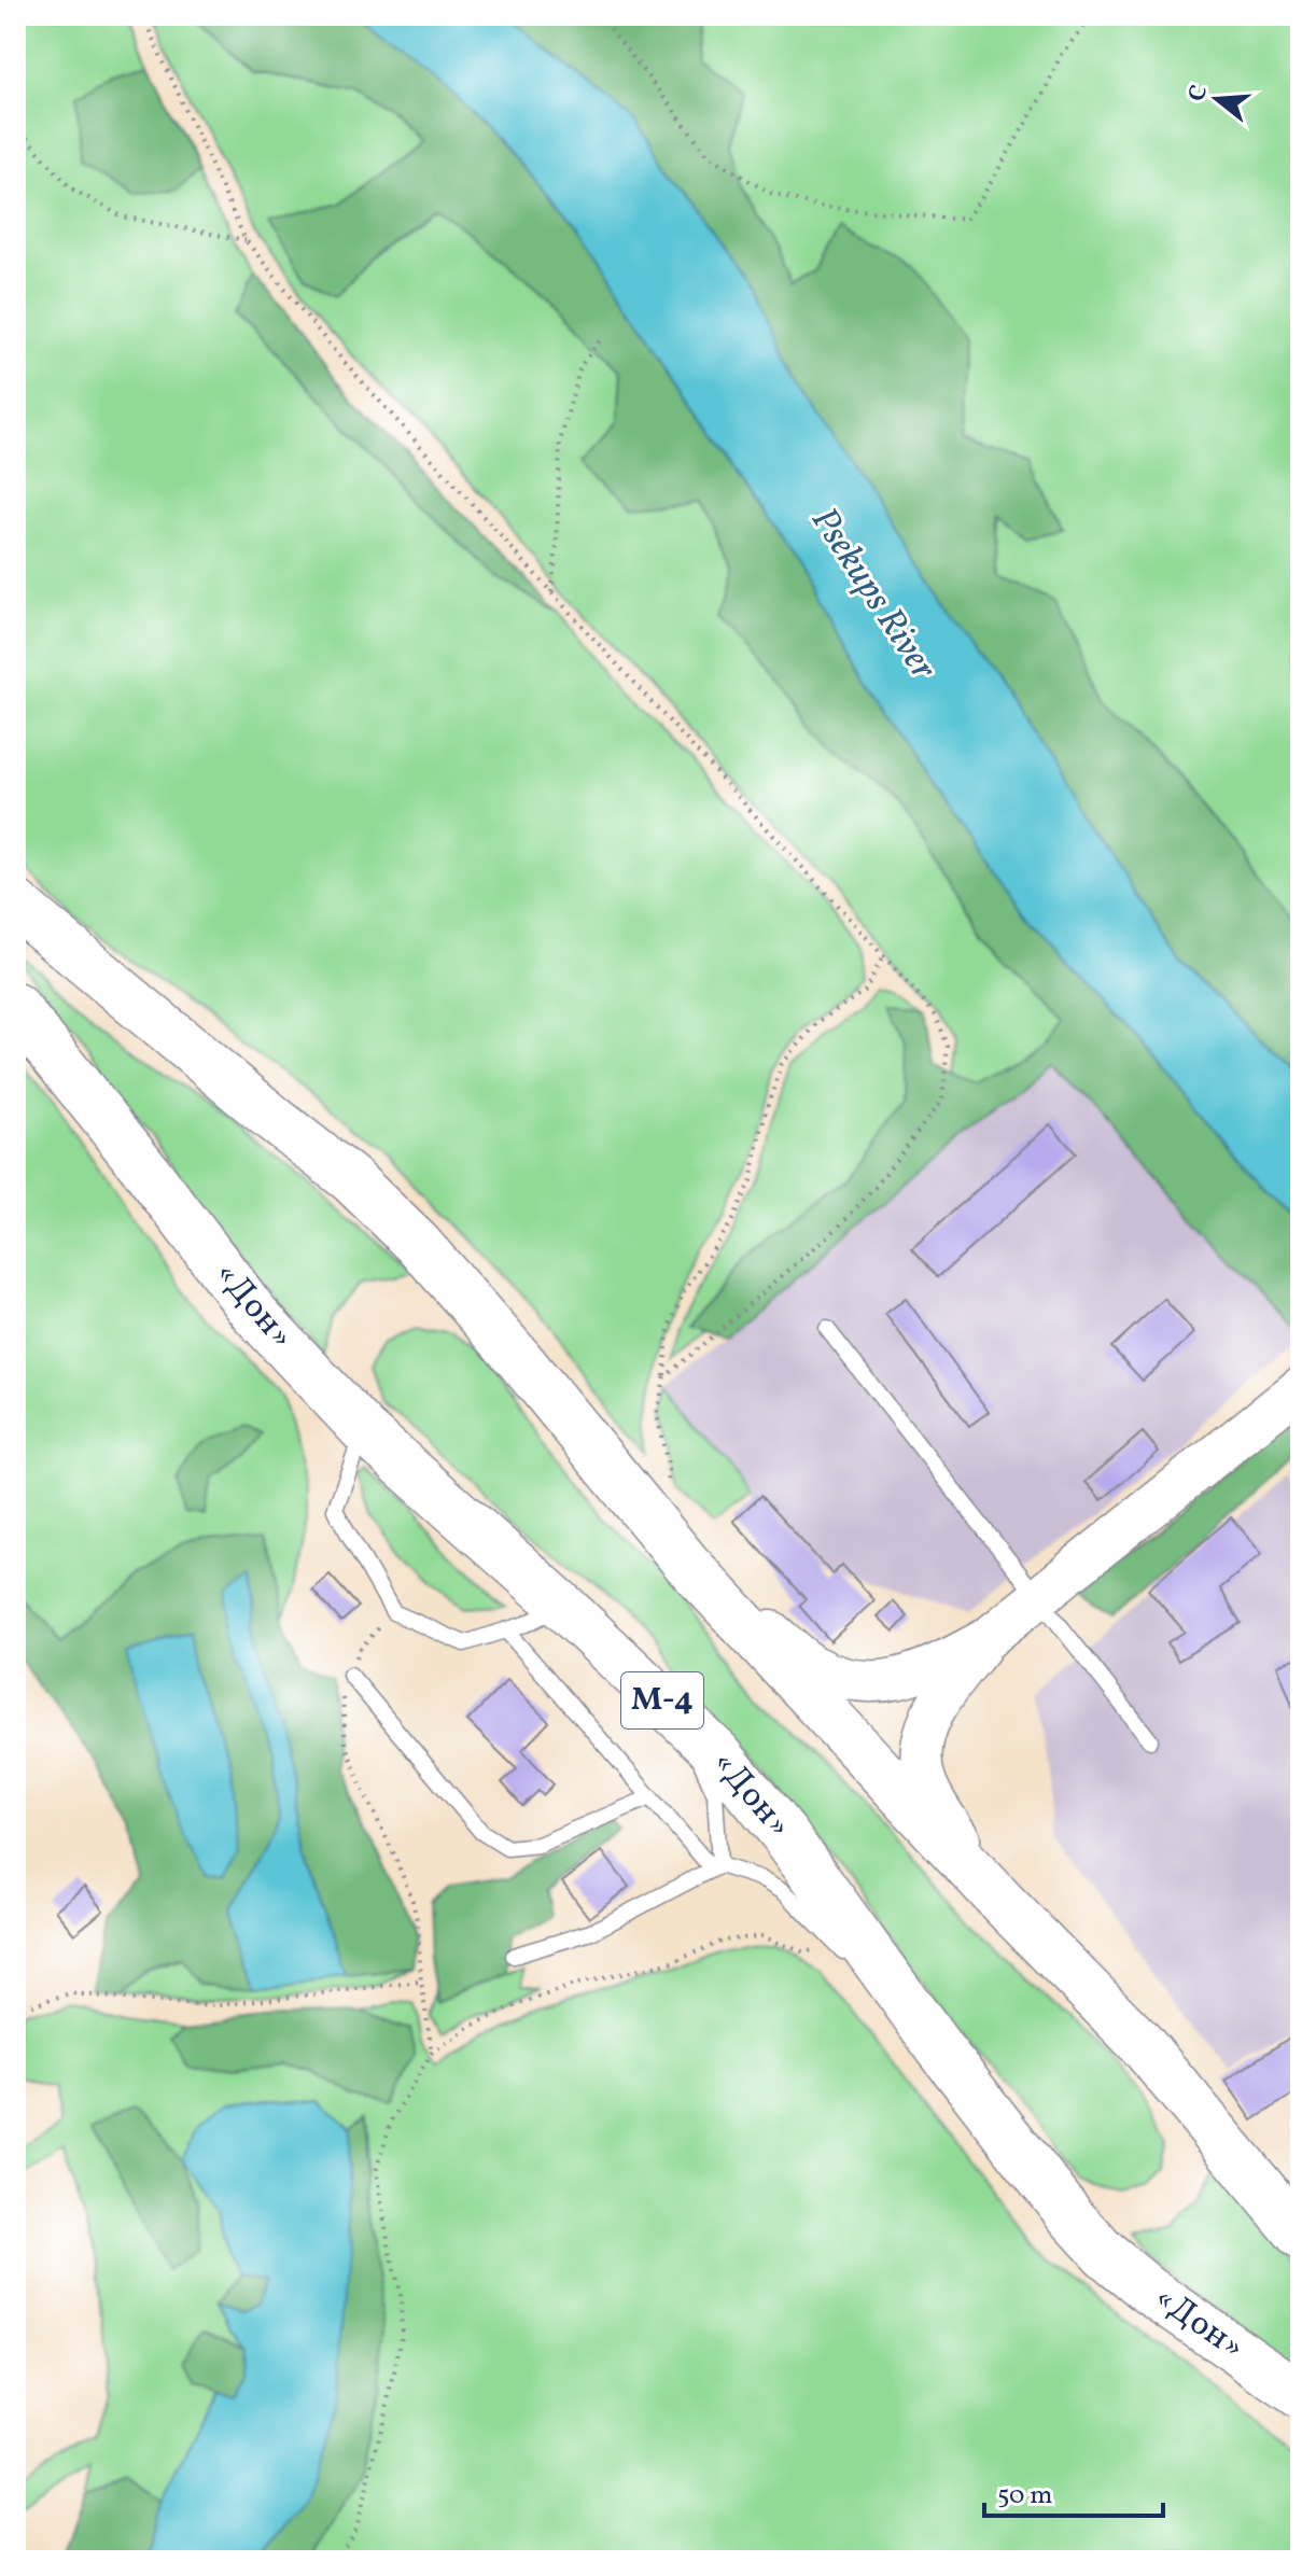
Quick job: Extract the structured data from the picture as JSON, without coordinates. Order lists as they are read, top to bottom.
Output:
{
  "streets": {
    "highway": ["«Дон»", "М-4"]
  },
  "crossings": [
    ["«Дон»", "М-4"]
  ],
  "water": ["Psekups River"],
  "scale_bar": "50 m",
  "north": "left"
}
